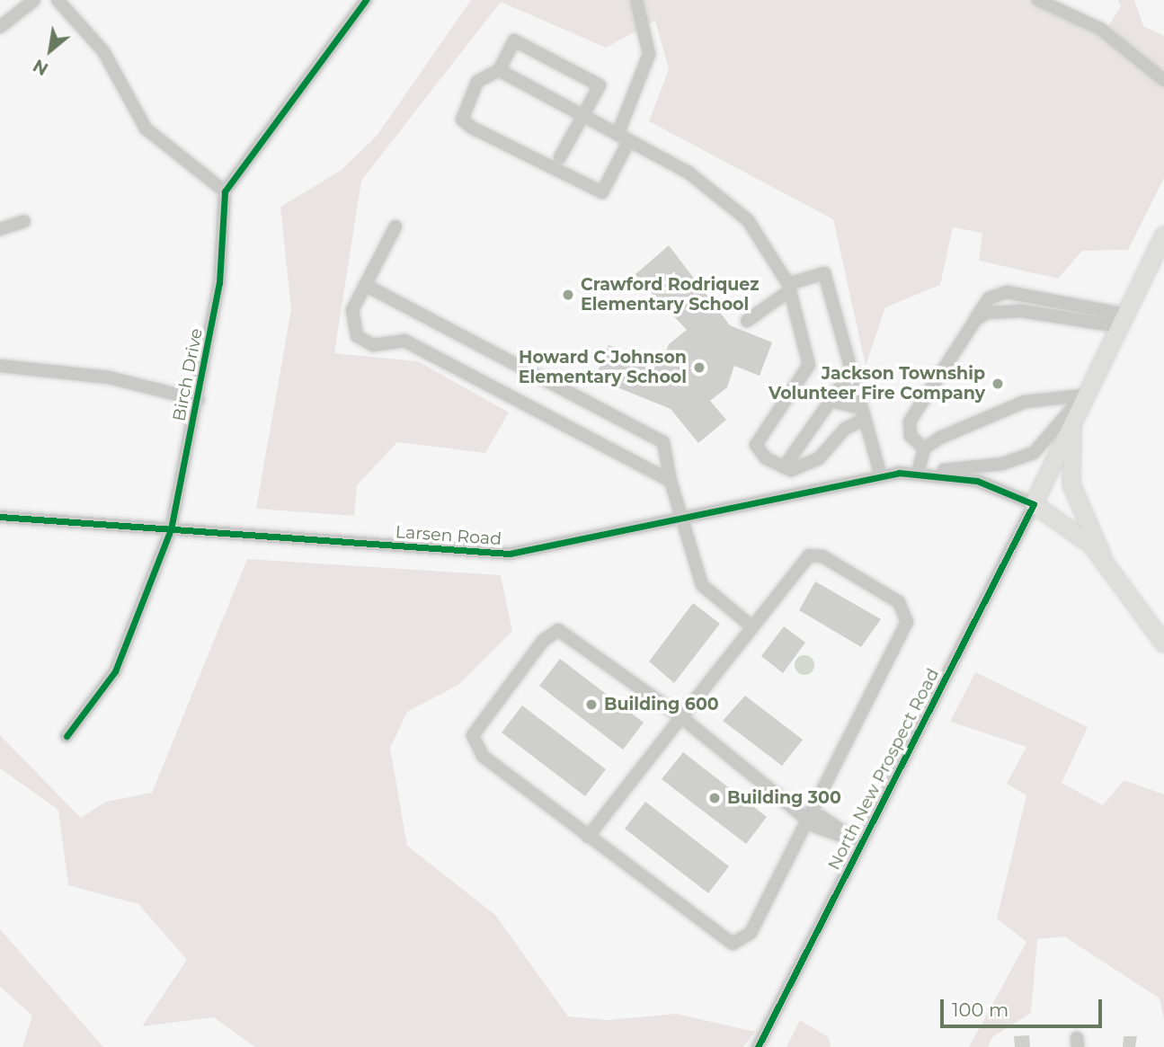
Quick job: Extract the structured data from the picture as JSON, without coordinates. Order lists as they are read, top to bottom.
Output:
{
  "streets": {
    "main road": ["North New Prospect Road"],
    "street": ["Birch Drive", "Larsen Road"]
  },
  "crossings": [
    ["Birch Drive", "Larsen Road"],
    ["Larsen Road", "North New Prospect Road"]
  ],
  "places": [
    "Crawford Rodriquez Elementary School",
    "Howard C Johnson Elementary School",
    "Jackson Township Volunteer Fire Company",
    "Building 600",
    "Building 300"
  ],
  "scale_bar": "100 m",
  "north": "bottom left"
}
